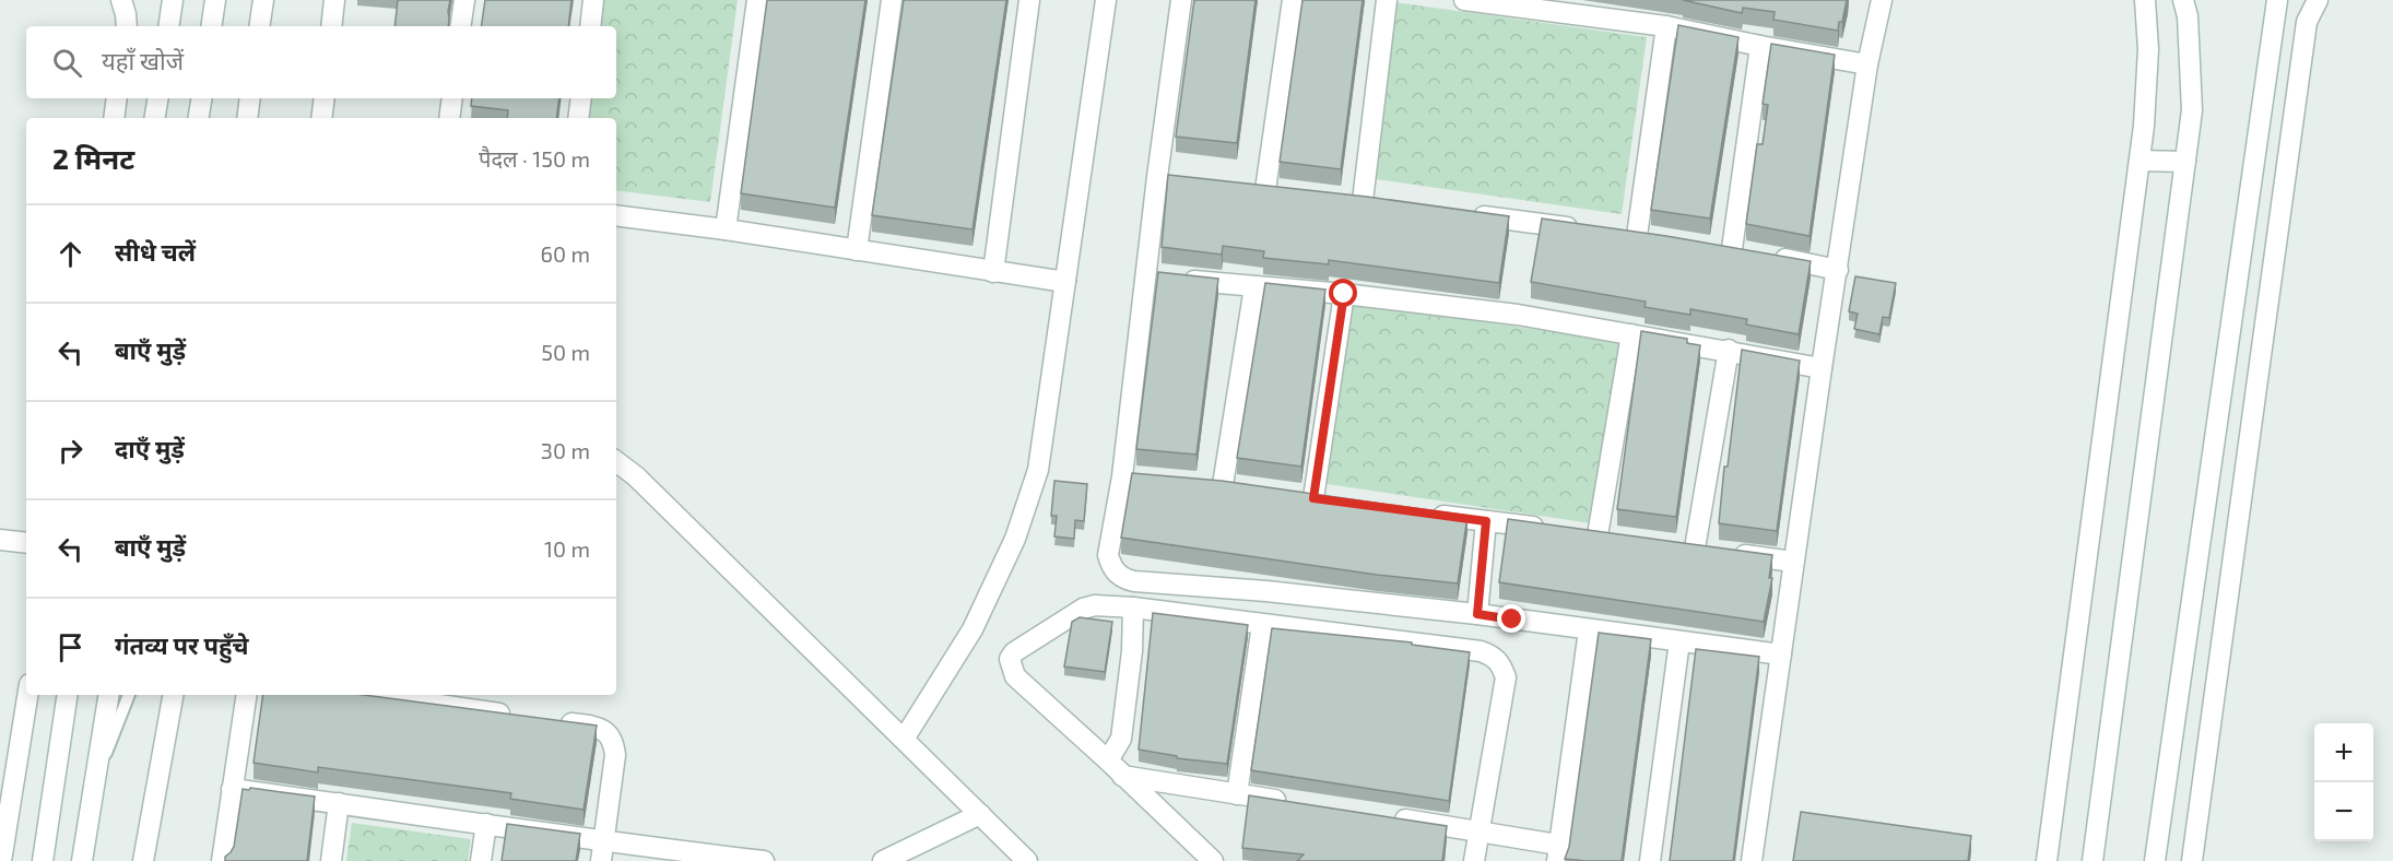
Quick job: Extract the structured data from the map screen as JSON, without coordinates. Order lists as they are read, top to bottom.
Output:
{
  "page": {
    "search": "यहाँ खोजें",
    "heading": ["2 मिनट", "पैदल · 150 m"],
    "list": [
      ["सीधे चलें", "60 m"],
      ["बाएँ मुड़ें", "50 m"],
      ["दाएँ मुड़ें", "30 m"],
      ["बाएँ मुड़ें", "10 m"],
      "गंतव्य पर पहुँचे"
    ],
    "map_buttons": ["+", "−"]
  }
}
